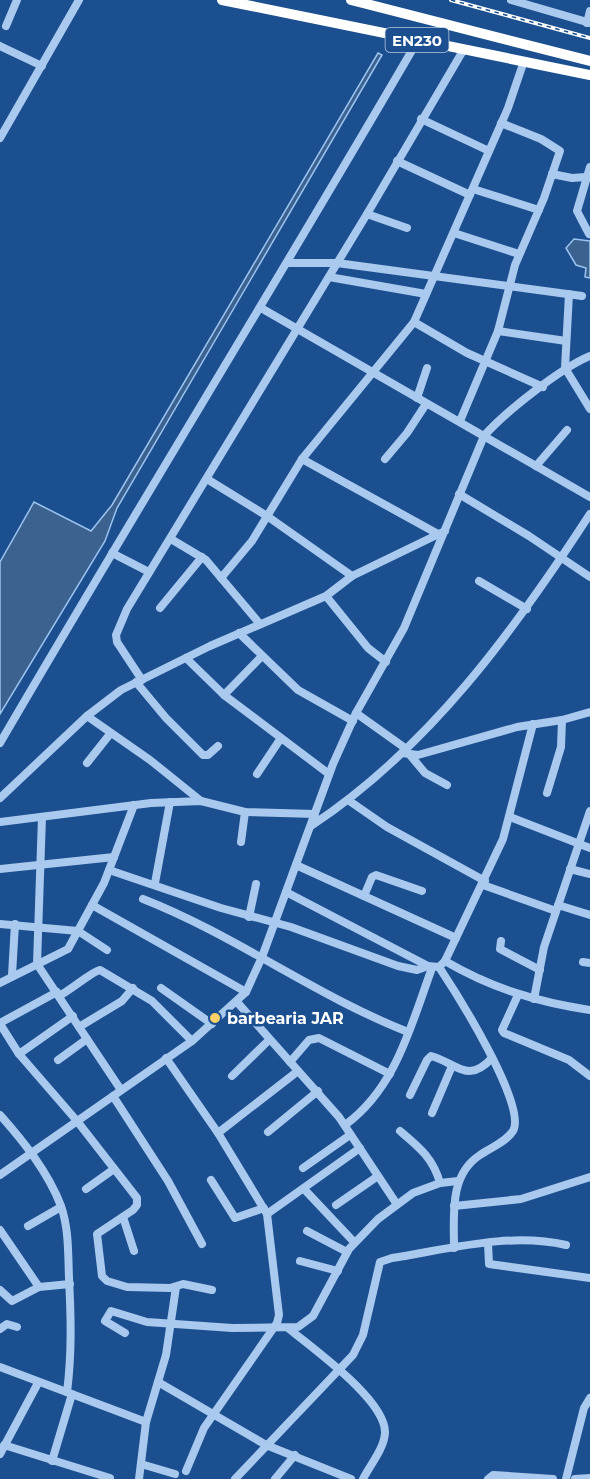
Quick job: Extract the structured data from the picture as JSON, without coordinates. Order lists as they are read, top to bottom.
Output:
{
  "streets": {
    "highway": ["EN230"]
  },
  "places": ["barbearia JAR"]
}
